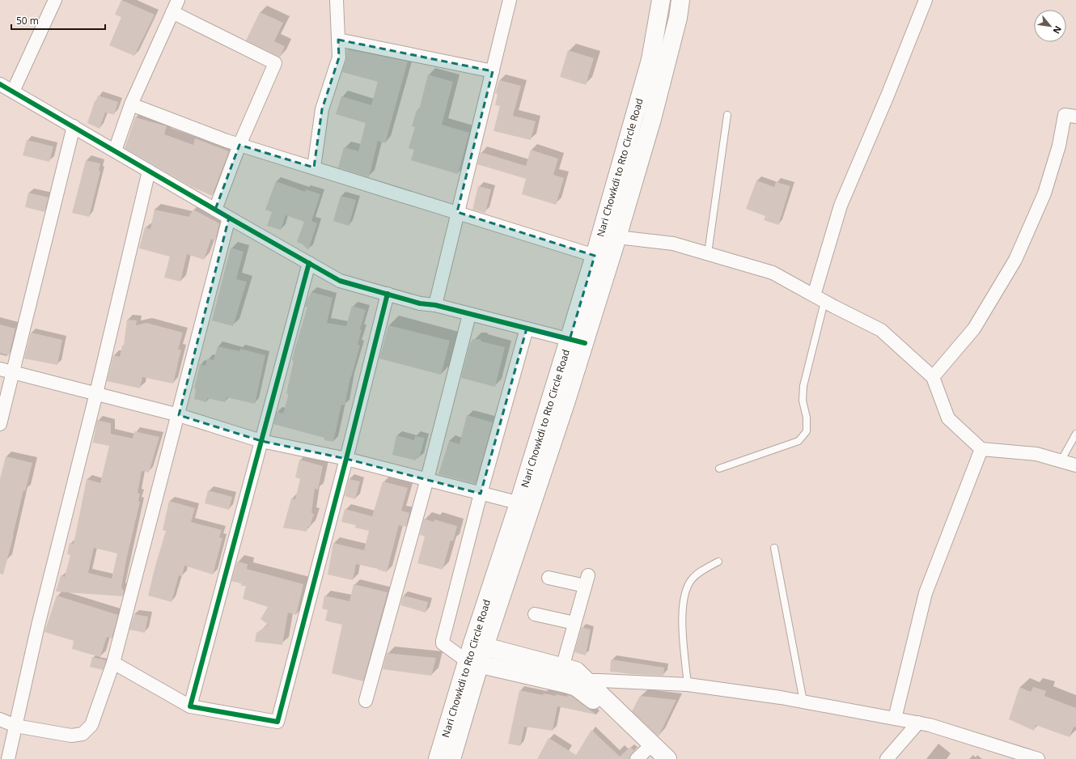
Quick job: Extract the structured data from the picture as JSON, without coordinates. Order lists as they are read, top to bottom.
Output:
{
  "streets": {
    "main road": ["Nari Chowkdi to Rto Circle Road"]
  },
  "scale_bar": "50 m",
  "north": "bottom right"
}
